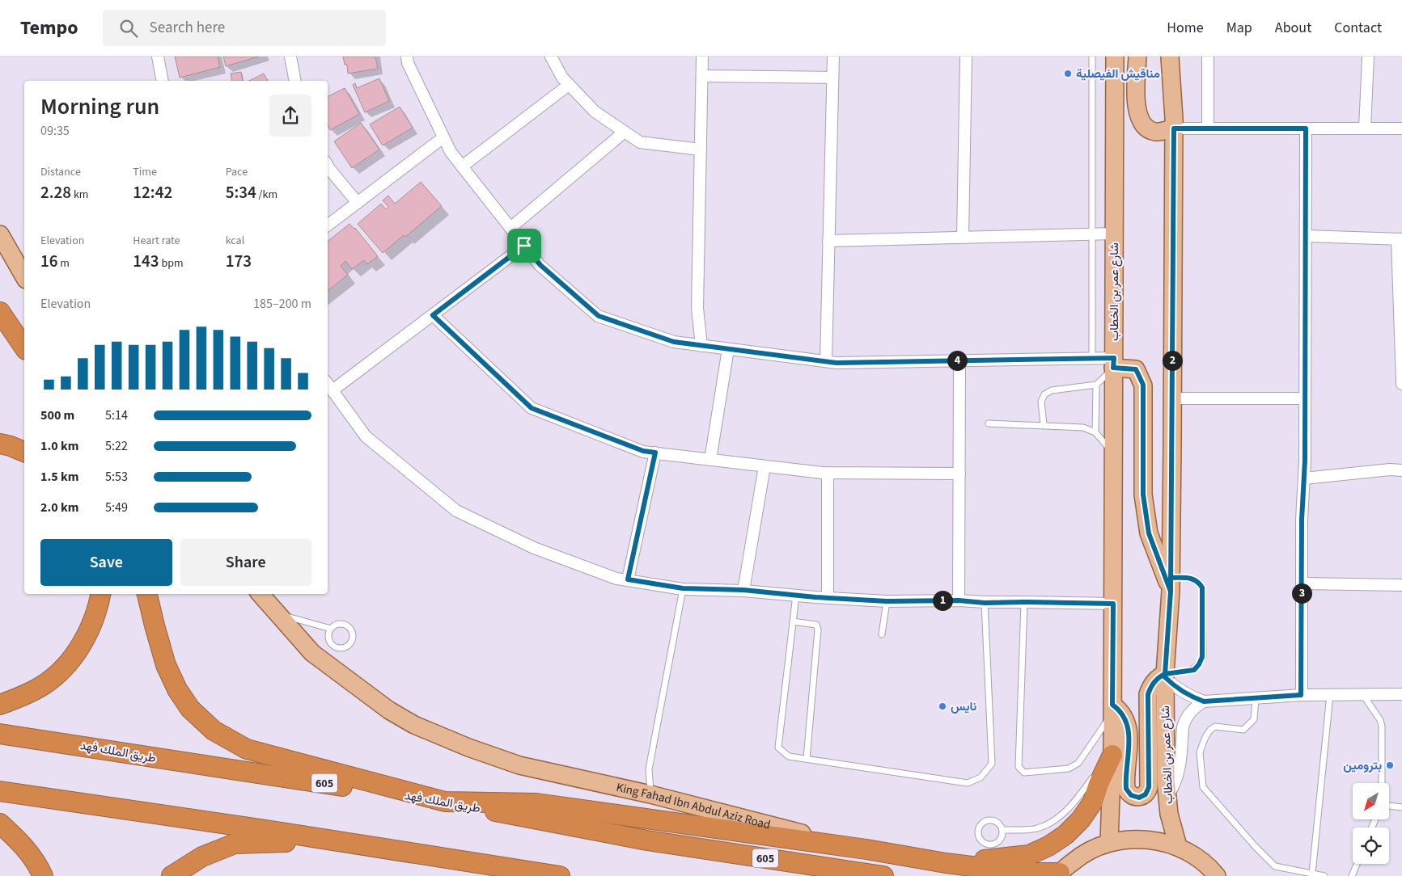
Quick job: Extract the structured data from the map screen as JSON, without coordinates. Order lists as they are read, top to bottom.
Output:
{
  "streets": {
    "highway": ["طريق الملك فهد", "605"],
    "main road": ["شارع عمر بن الخطاب", "King Fahad Ibn Abdul Aziz Road"]
  },
  "places": ["مناقيش الفيصلية", "نايس", "بترومين"],
  "north": "bottom left",
  "page": {
    "header": "Tempo",
    "search": "Search here",
    "nav": [
      "Home",
      "Map",
      "About",
      "Contact"
    ],
    "heading": ["Morning run", "09:35"],
    "stats": [
      ["Distance", "2.28 km"],
      ["Time", "12:42"],
      ["Pace", "5:34 /km"],
      ["Elevation", "16 m"],
      ["Heart rate", "143 bpm"],
      ["kcal", "173"]
    ],
    "chart": ["Elevation", "185–200 m"],
    "pins": [
      "2",
      "4",
      "3",
      "1"
    ],
    "list": [
      {
        "name": "500 m",
        "note": "5:14"
      },
      {
        "name": "1.0 km",
        "note": "5:22"
      },
      {
        "name": "1.5 km",
        "note": "5:53"
      },
      {
        "name": "2.0 km",
        "note": "5:49"
      }
    ],
    "buttons": ["Save", "Share"]
  }
}
